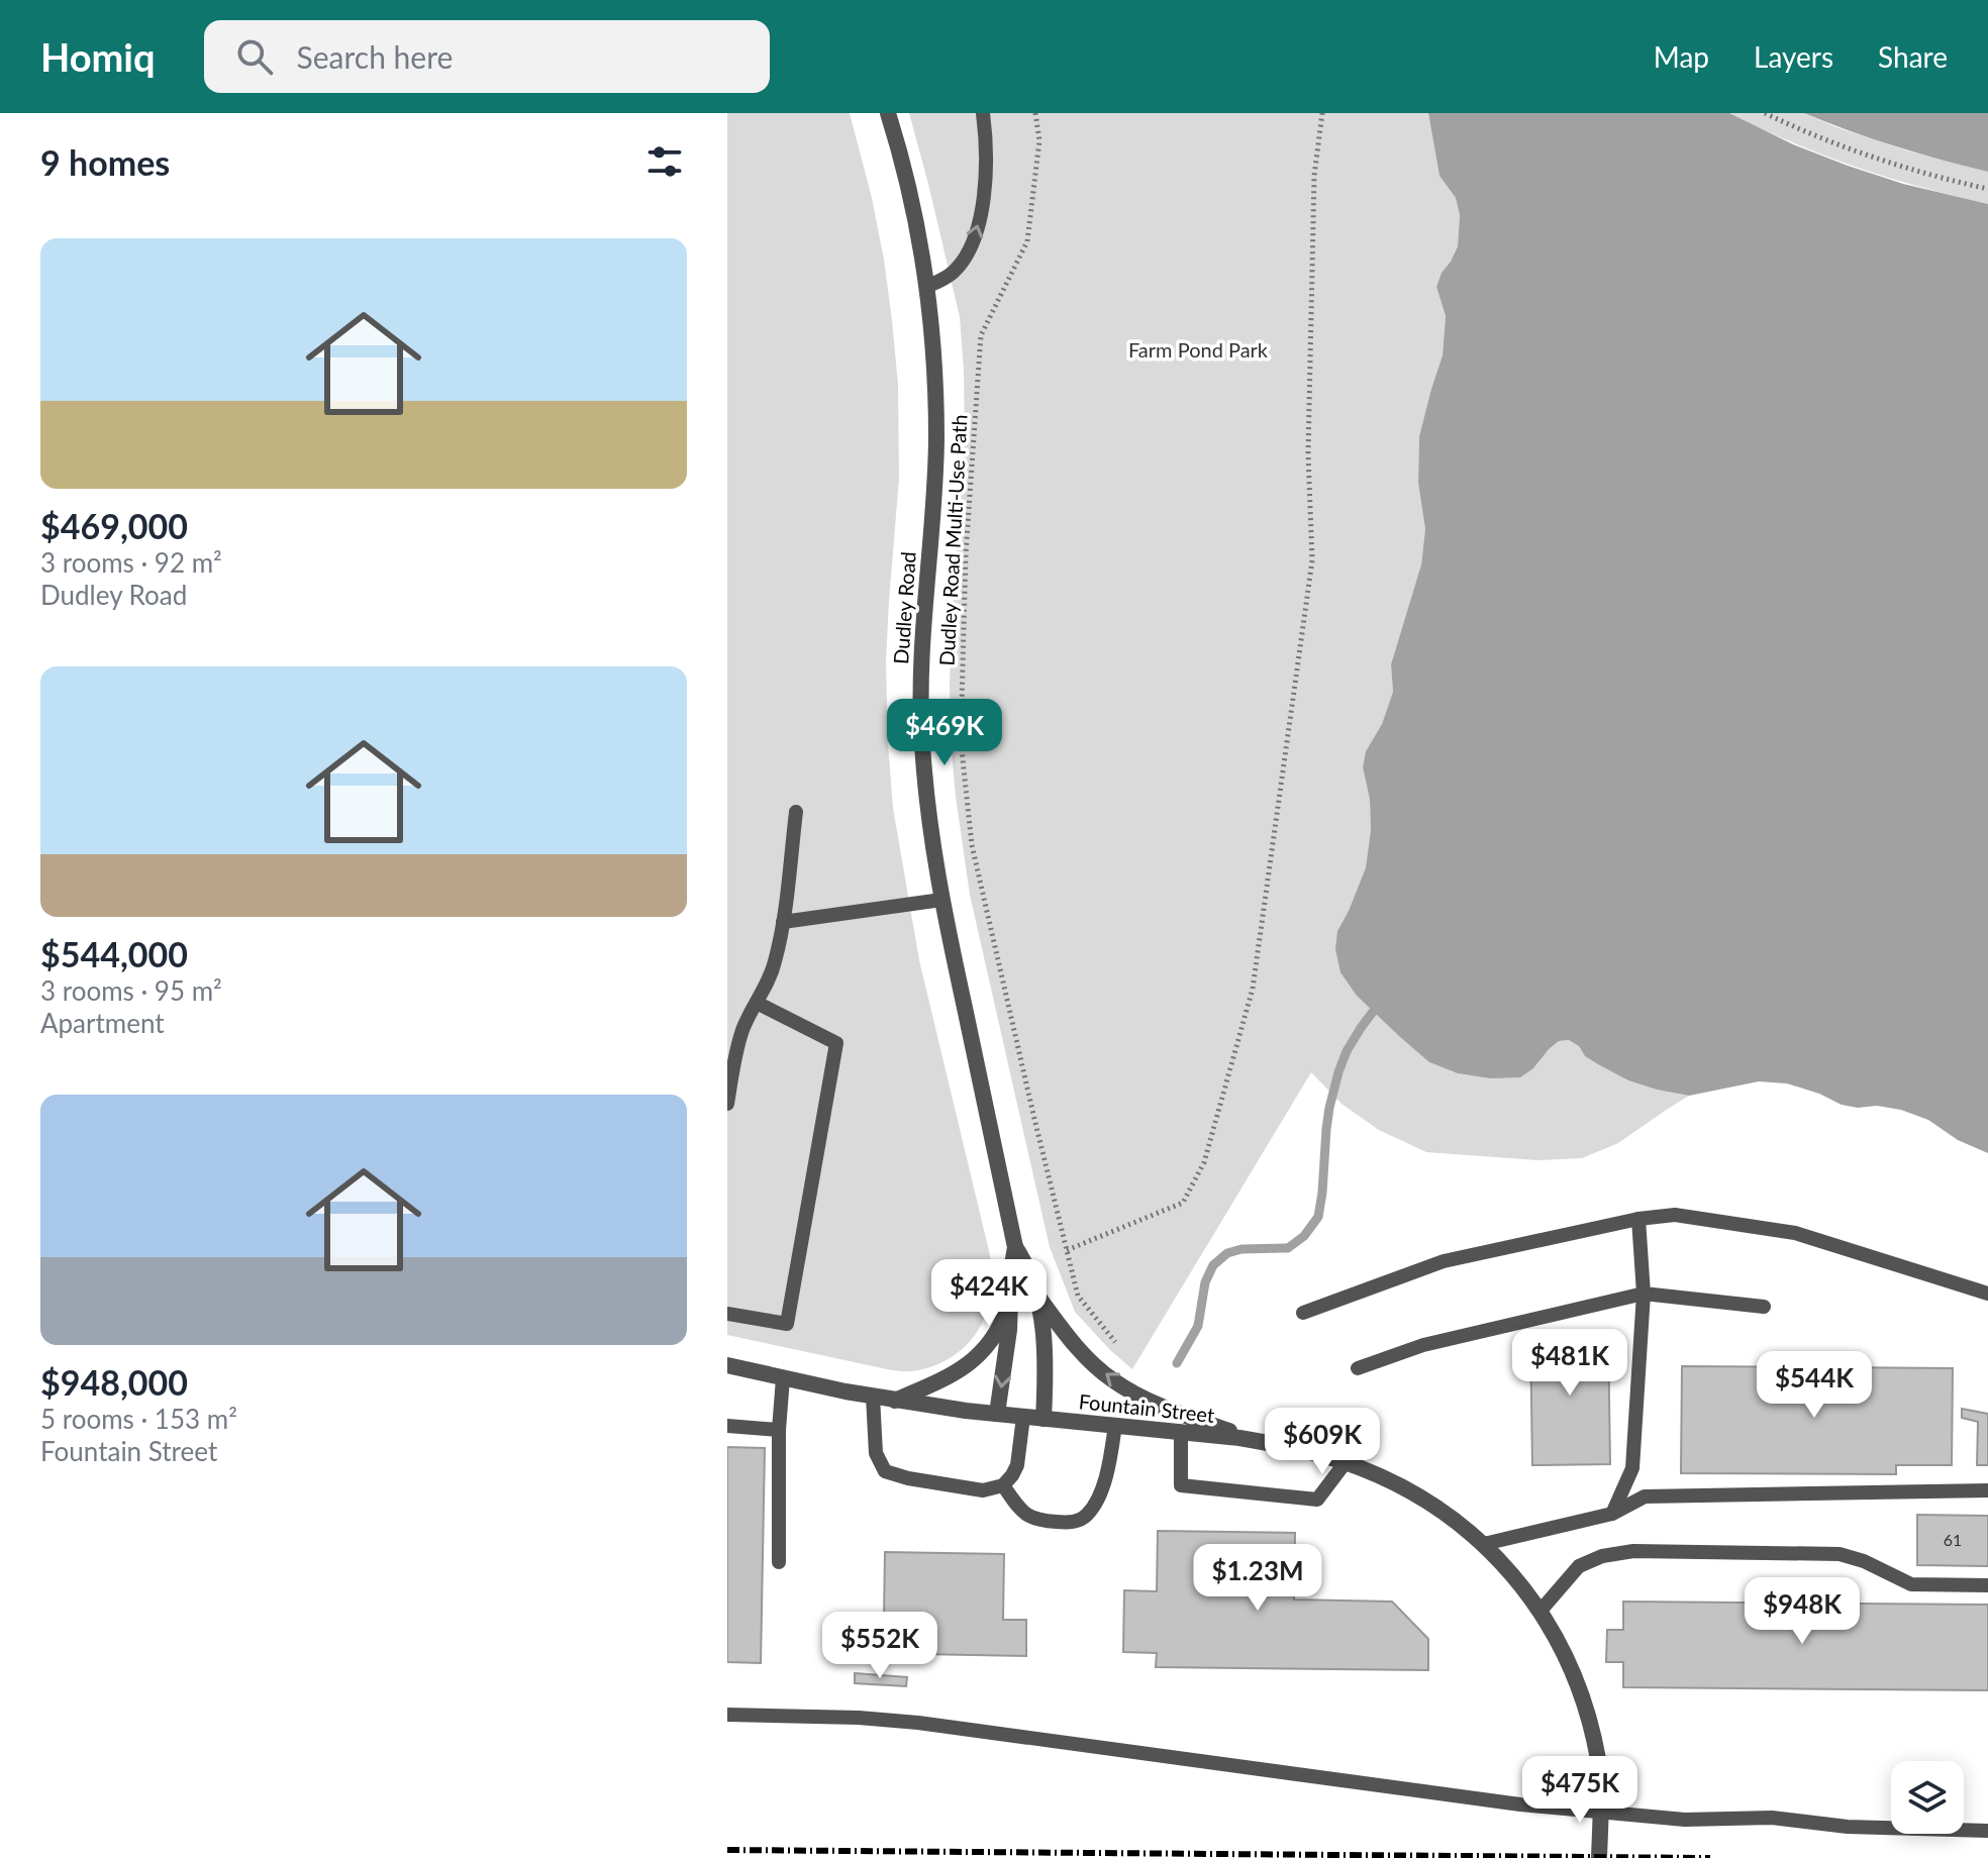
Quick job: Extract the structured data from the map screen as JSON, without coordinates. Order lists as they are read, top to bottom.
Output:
{
  "streets": {
    "street": ["Dudley Road", "Fountain Street"],
    "path": ["Dudley Road Multi-Use Path"]
  },
  "crossings": [
    ["Dudley Road", "Fountain Street"]
  ],
  "parks": ["Farm Pond Park"],
  "house_numbers": ["61"],
  "page": {
    "header": "Homiq",
    "search": "Search here",
    "nav": ["Map", "Layers", "Share"],
    "heading": "9 homes",
    "list": [
      {
        "name": "$469,000",
        "note": "3 rooms · 92 m² · Dudley Road"
      },
      {
        "name": "$544,000",
        "note": "3 rooms · 95 m² · Apartment"
      },
      {
        "name": "$948,000",
        "note": "5 rooms · 153 m² · Fountain Street"
      }
    ],
    "price": [
      "$469K",
      "$424K",
      "$481K",
      "$544K",
      "$609K",
      "$1.23M",
      "$948K",
      "$552K",
      "$475K"
    ]
  }
}
